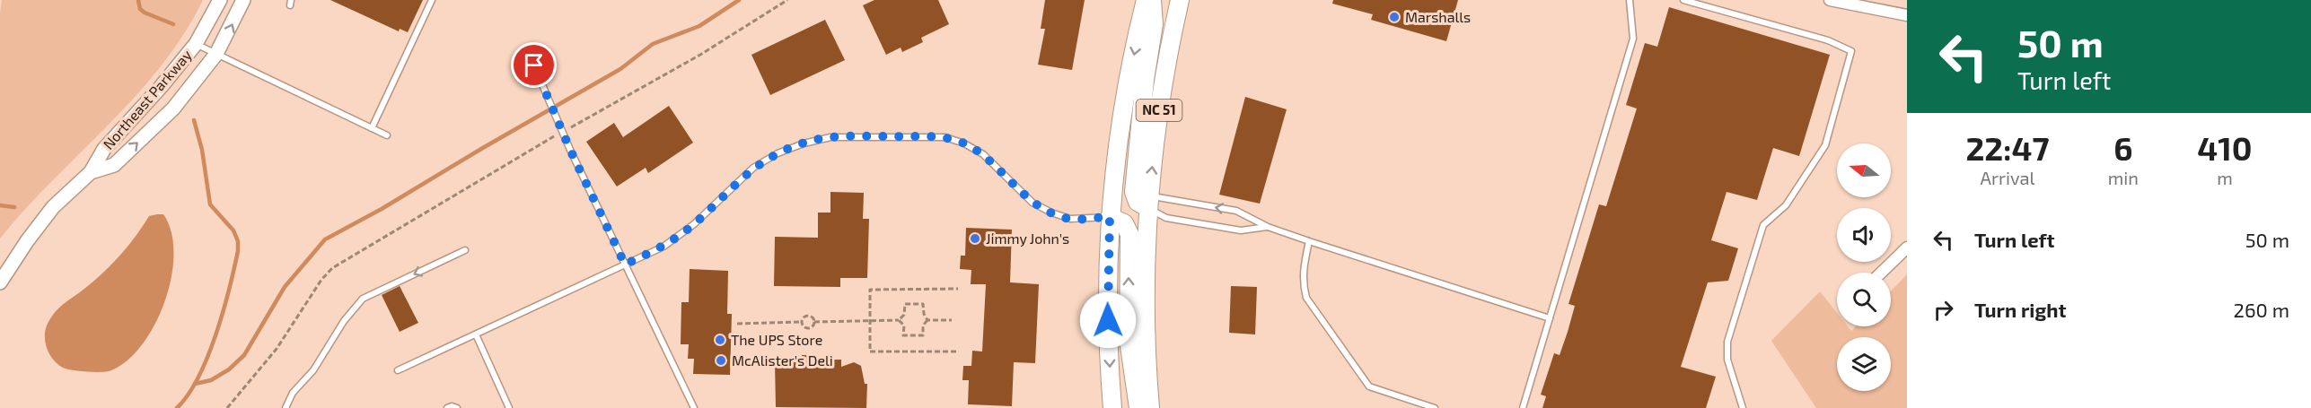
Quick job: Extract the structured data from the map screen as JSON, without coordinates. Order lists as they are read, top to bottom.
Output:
{
  "streets": {
    "main road": ["NC 51"],
    "street": ["Northeast Parkway"]
  },
  "places": [
    "Marshalls",
    "Jimmy John's",
    "The UPS Store",
    "McAlister's Deli"
  ],
  "north": "left",
  "page": {
    "turn": ["50 m", "Turn left"],
    "eta": [
      "22:47",
      "Arrival",
      "6",
      "min",
      "410",
      "m"
    ],
    "list": [
      {
        "name": "Turn left",
        "value": "50 m"
      },
      {
        "name": "Turn right",
        "value": "260 m"
      }
    ]
  }
}
